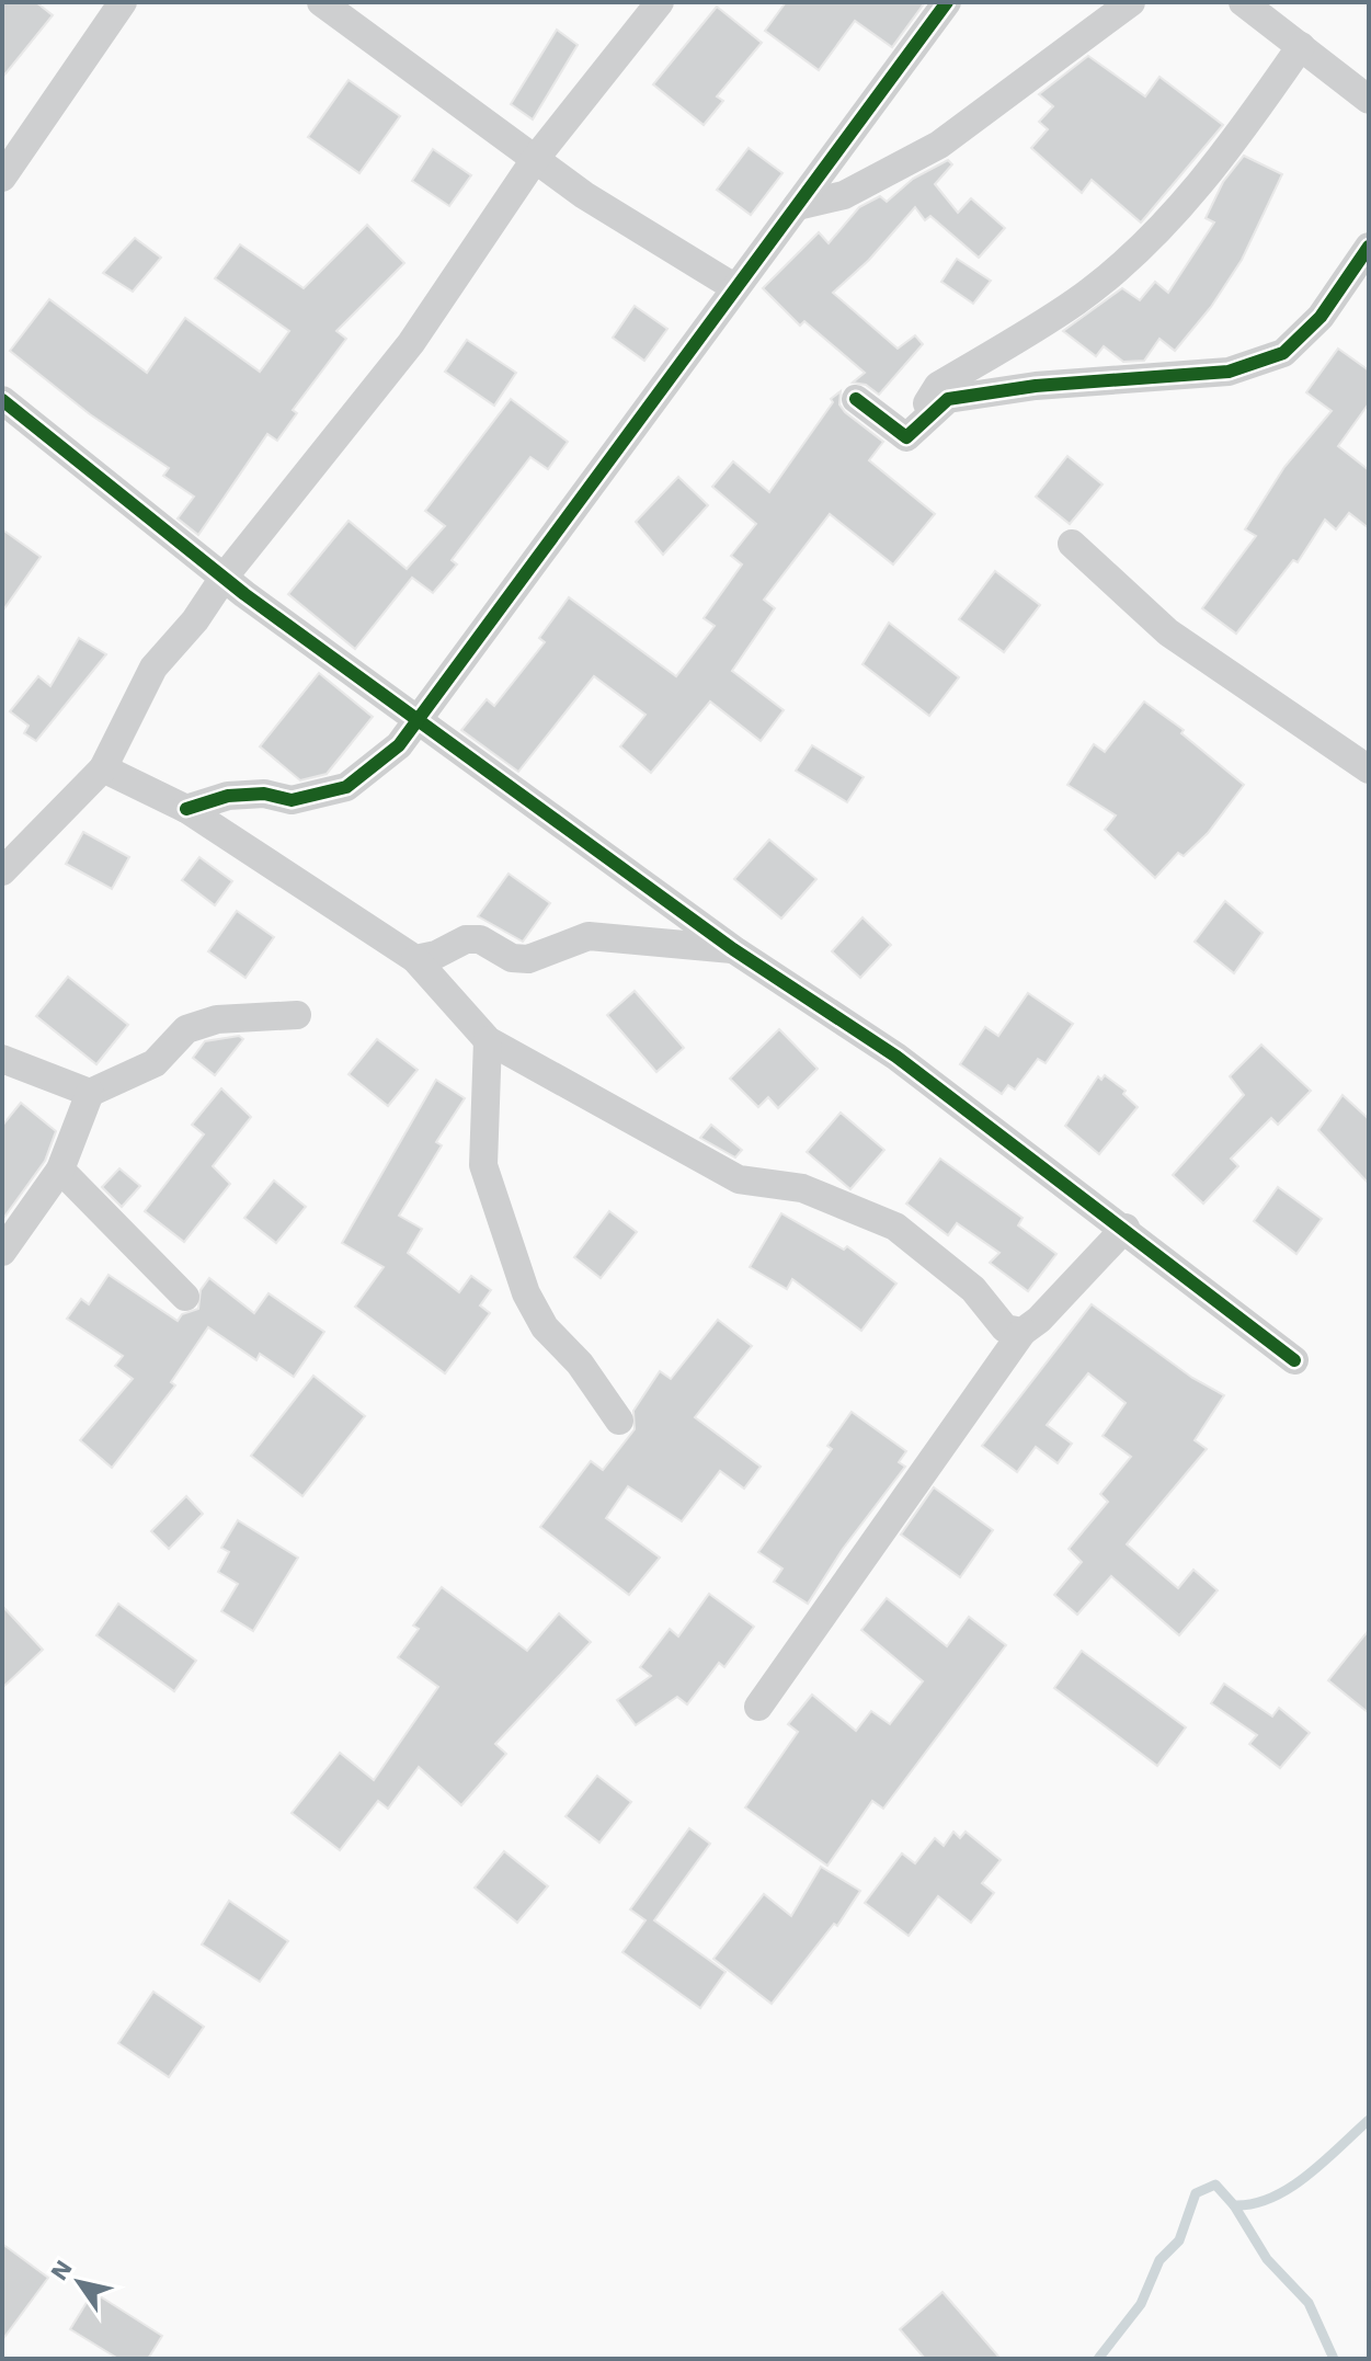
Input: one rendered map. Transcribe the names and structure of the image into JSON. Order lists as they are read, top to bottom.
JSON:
{
  "north": "top left"
}
